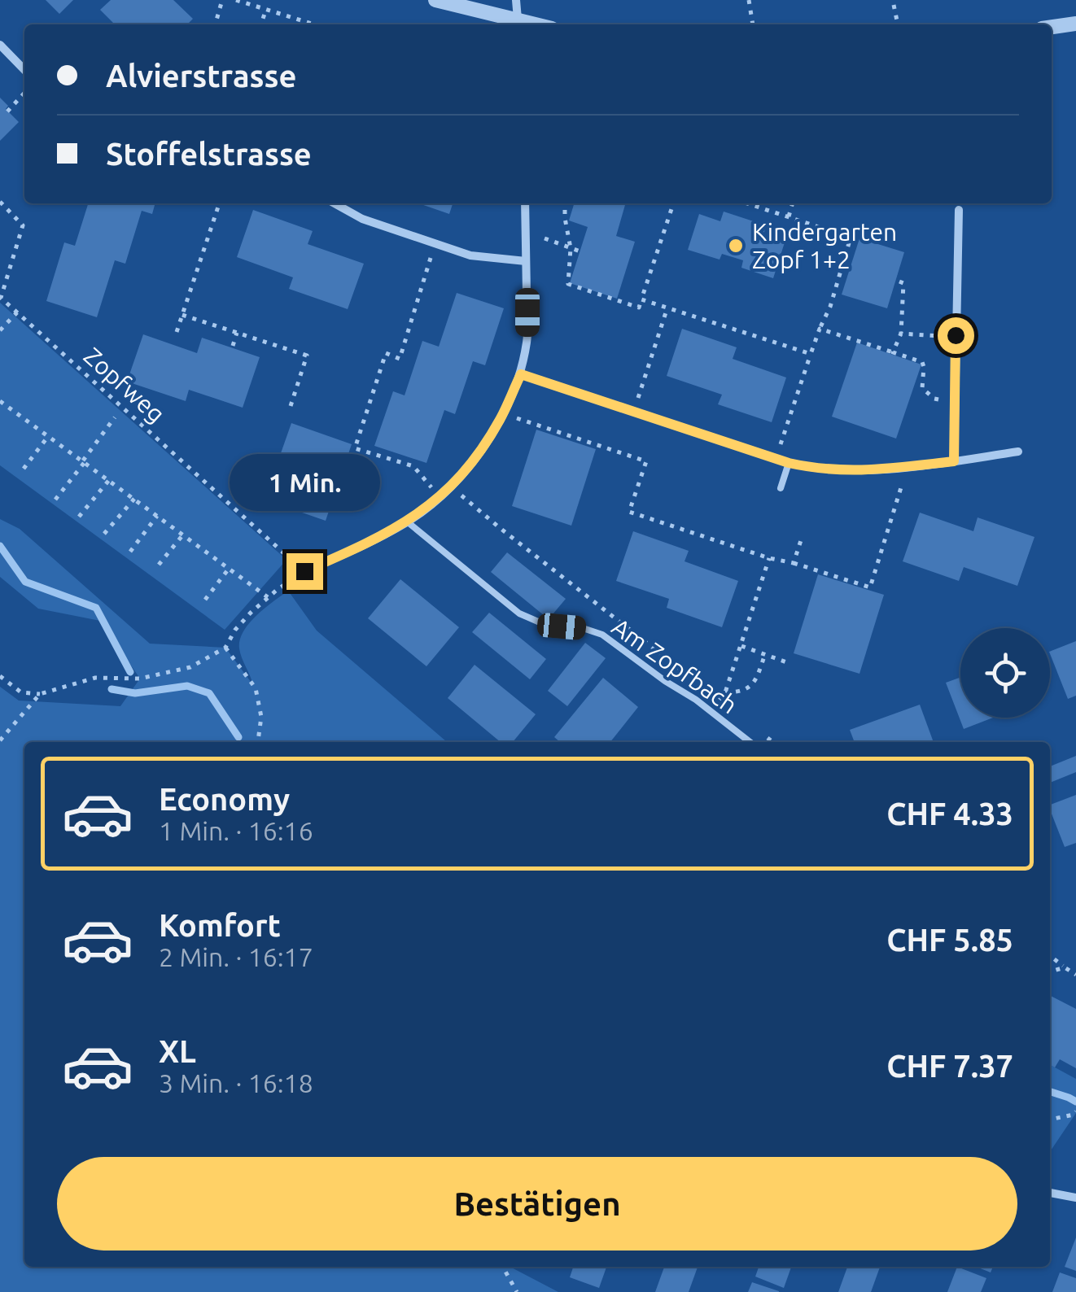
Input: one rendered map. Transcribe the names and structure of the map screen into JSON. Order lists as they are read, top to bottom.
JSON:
{
  "streets": {
    "lane": ["Am Zopfbach"],
    "path": ["Zopfweg"]
  },
  "places": ["Kindergarten Zopf 1+2"],
  "page": {
    "banner": ["Alvierstrasse", "Stoffelstrasse"],
    "bubble": "1 Min.",
    "list": [
      {
        "name": "Economy",
        "note": "1 Min. · 16:16",
        "value": "CHF 4.33"
      },
      {
        "name": "Komfort",
        "note": "2 Min. · 16:17",
        "value": "CHF 5.85"
      },
      {
        "name": "XL",
        "note": "3 Min. · 16:18",
        "value": "CHF 7.37"
      }
    ],
    "buttons": "Bestätigen"
  }
}
